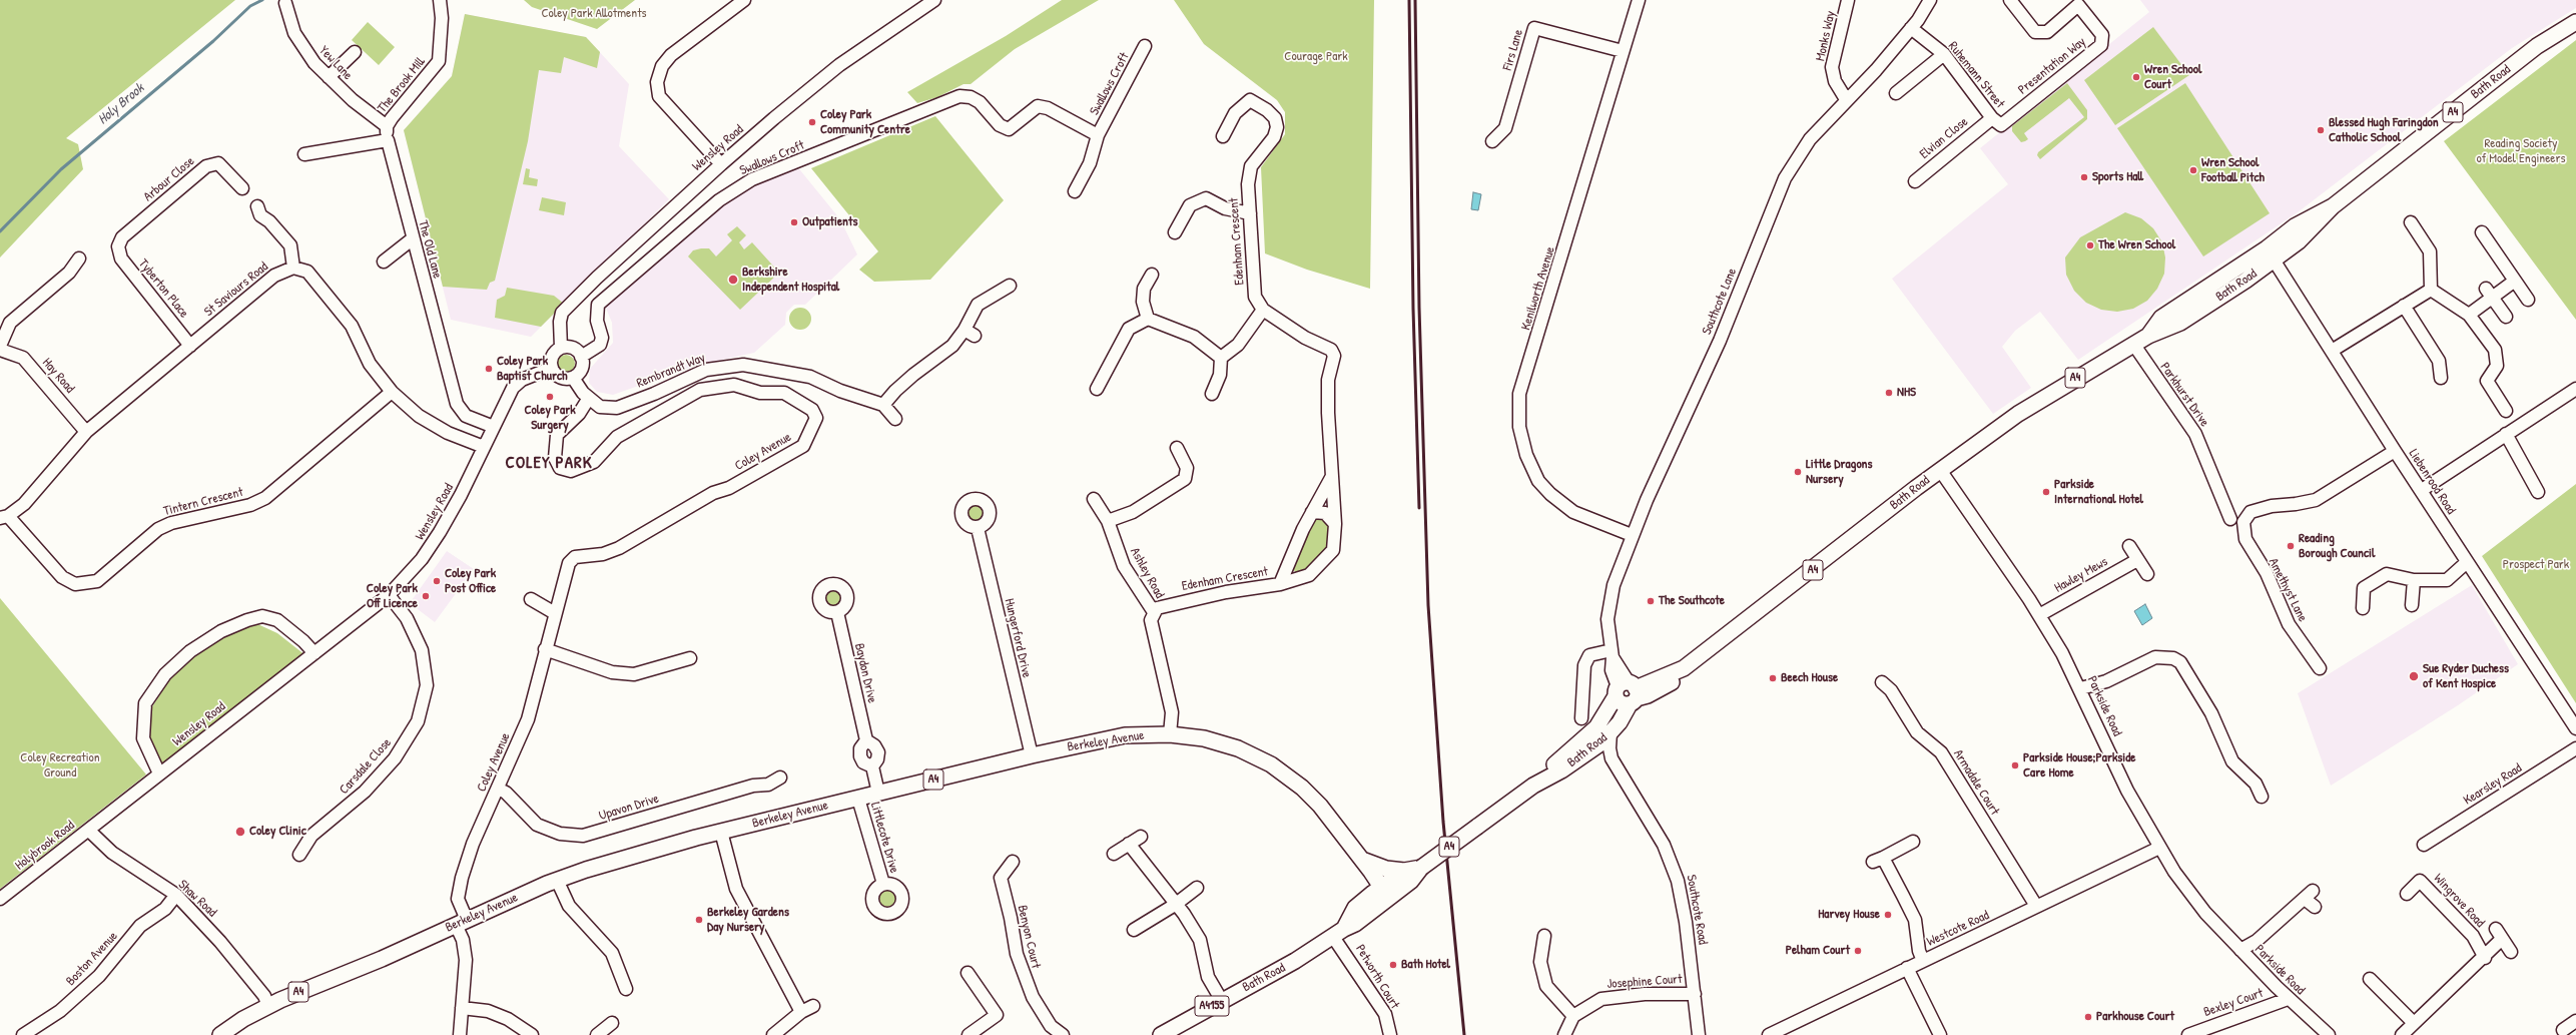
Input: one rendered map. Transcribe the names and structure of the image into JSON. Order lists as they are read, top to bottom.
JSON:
{
  "streets": {
    "main road": [
      "Bath Road",
      "A4",
      "Berkeley Avenue",
      "A4155"
    ],
    "street": [
      "Monks Way",
      "Firs Lane",
      "Yew Lane",
      "Presentation Way",
      "Ruhemann Street",
      "Swallows Croft",
      "The Brook Mill",
      "Elvian Close",
      "Wensley Road",
      "Arbour Close",
      "Edenham Crescent",
      "The Old Lane",
      "Tyberton Place",
      "Kenilworth Avenue",
      "St Saviours Road",
      "Southcote Lane",
      "Rembrandt Way",
      "Hay Road",
      "Parkhurst Drive",
      "Coley Avenue",
      "Liebenrood Road",
      "Tintern Crescent",
      "Ashley Road",
      "Hawley Mews",
      "Amethyst Lane",
      "Hungerford Drive",
      "Baydon Drive",
      "Parkside Road",
      "Carsdale Close",
      "Armadale Court",
      "Kearsley Road",
      "Upavon Drive",
      "Littlecote Drive",
      "Holybrook Road",
      "Shaw Road",
      "Wingrove Road",
      "Southcote Road",
      "Westcote Road",
      "Benyon Court",
      "Boston Avenue",
      "Petworth Court",
      "Josephine Court",
      "Bexley Court"
    ]
  },
  "crossings": [
    ["Monks Way", "Southcote Lane"],
    ["Firs Lane", "Kenilworth Avenue"],
    ["Yew Lane", "The Brook Mill"],
    ["Presentation Way", "Ruhemann Street"],
    ["Presentation Way", "Elvian Close"],
    ["Ruhemann Street", "Elvian Close"],
    ["Ruhemann Street", "Southcote Lane"],
    ["Bath Road", "A4"],
    ["Bath Road", "Southcote Lane"],
    ["Bath Road", "Parkhurst Drive"],
    ["Bath Road", "Liebenrood Road"],
    ["Bath Road", "Parkside Road"],
    ["Bath Road", "Berkeley Avenue"],
    ["Bath Road", "Southcote Road"],
    ["Bath Road", "Petworth Court"],
    ["Swallows Croft", "Wensley Road"],
    ["Swallows Croft", "Rembrandt Way"],
    ["The Brook Mill", "The Old Lane"],
    ["A4", "Berkeley Avenue"],
    ["Wensley Road", "The Old Lane"],
    ["Wensley Road", "Rembrandt Way"],
    ["Wensley Road", "Carsdale Close"],
    ["Wensley Road", "Holybrook Road"],
    ["Wensley Road", "Shaw Road"],
    ["Arbour Close", "Tyberton Place"],
    ["Edenham Crescent", "Ashley Road"],
    ["Tyberton Place", "St Saviours Road"],
    ["Kenilworth Avenue", "Southcote Lane"],
    ["St Saviours Road", "Hay Road"],
    ["St Saviours Road", "Tintern Crescent"],
    ["Rembrandt Way", "Coley Avenue"],
    ["Coley Avenue", "Berkeley Avenue"],
    ["Coley Avenue", "Upavon Drive"],
    ["Liebenrood Road", "Amethyst Lane"],
    ["Ashley Road", "Berkeley Avenue"],
    ["Hawley Mews", "Parkside Road"],
    ["Hungerford Drive", "Berkeley Avenue"],
    ["Baydon Drive", "Berkeley Avenue"],
    ["Parkside Road", "Westcote Road"],
    ["Parkside Road", "Bexley Court"],
    ["Berkeley Avenue", "Littlecote Drive"],
    ["Berkeley Avenue", "Shaw Road"],
    ["Armadale Court", "Westcote Road"],
    ["Holybrook Road", "Shaw Road"],
    ["Shaw Road", "Boston Avenue"],
    ["Southcote Road", "Josephine Court"]
  ],
  "districts": ["COLEY PARK"],
  "water": ["Holy Brook"],
  "parks": [
    "Coley Park Allotments",
    "Courage Park",
    "Reading Society of Model Engineers",
    "Prospect Park",
    "Coley Recreation Ground"
  ],
  "places": [
    "Wren School Court",
    "Coley Park Community Centre",
    "Blessed Hugh Faringdon Catholic School",
    "Wren School Football Pitch",
    "Sports Hall",
    "Outpatients",
    "The Wren School",
    "Berkshire Independent Hospital",
    "Coley Park Baptist Church",
    "NHS",
    "Coley Park Surgery",
    "Little Dragons Nursery",
    "Parkside International Hotel",
    "Reading Borough Council",
    "Coley Park Post Office",
    "Coley Park Off Licence",
    "The Southcote",
    "Sue Ryder Duchess of Kent Hospice",
    "Beech House",
    "Parkside House;Parkside Care Home",
    "Coley Clinic",
    "Harvey House",
    "Berkeley Gardens Day Nursery",
    "Pelham Court",
    "Bath Hotel",
    "Parkhouse Court"
  ]
}
